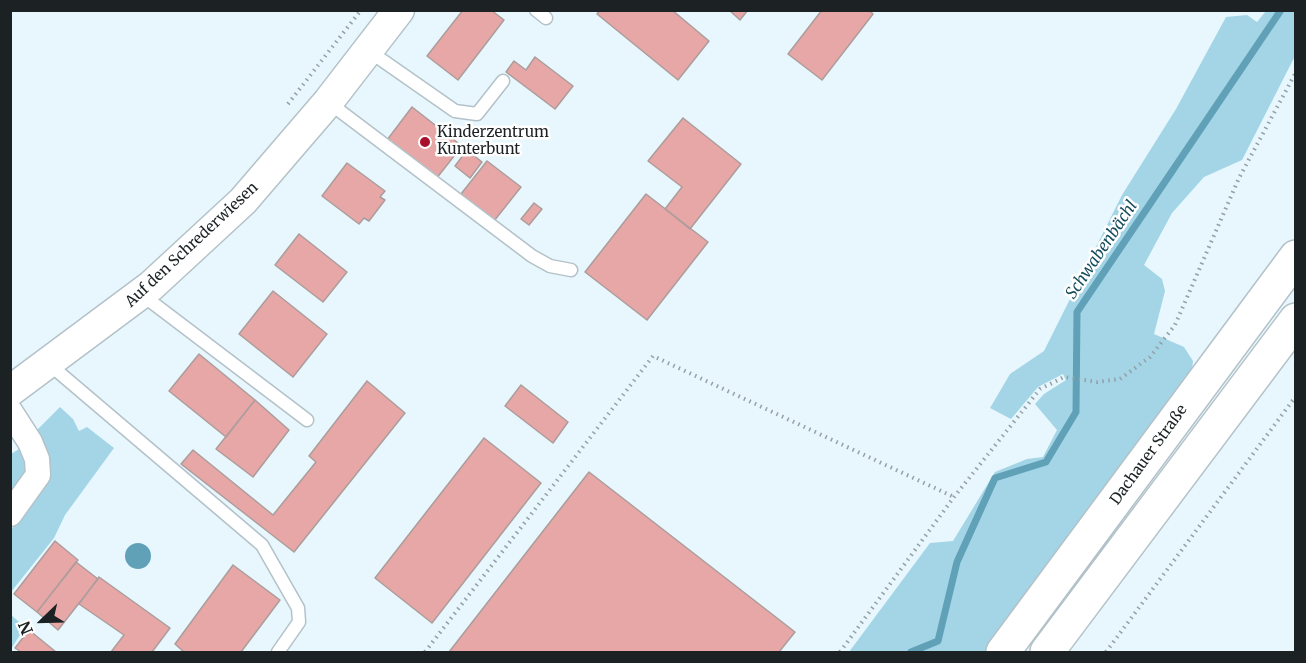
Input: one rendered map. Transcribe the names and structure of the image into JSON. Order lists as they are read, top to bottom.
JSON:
{
  "streets": {
    "main road": ["Dachauer Straße"],
    "street": ["Auf den Schrederwiesen"]
  },
  "water": ["Schwabenbächl"],
  "places": ["Kinderzentrum Kunterbunt"],
  "north": "bottom left"
}
